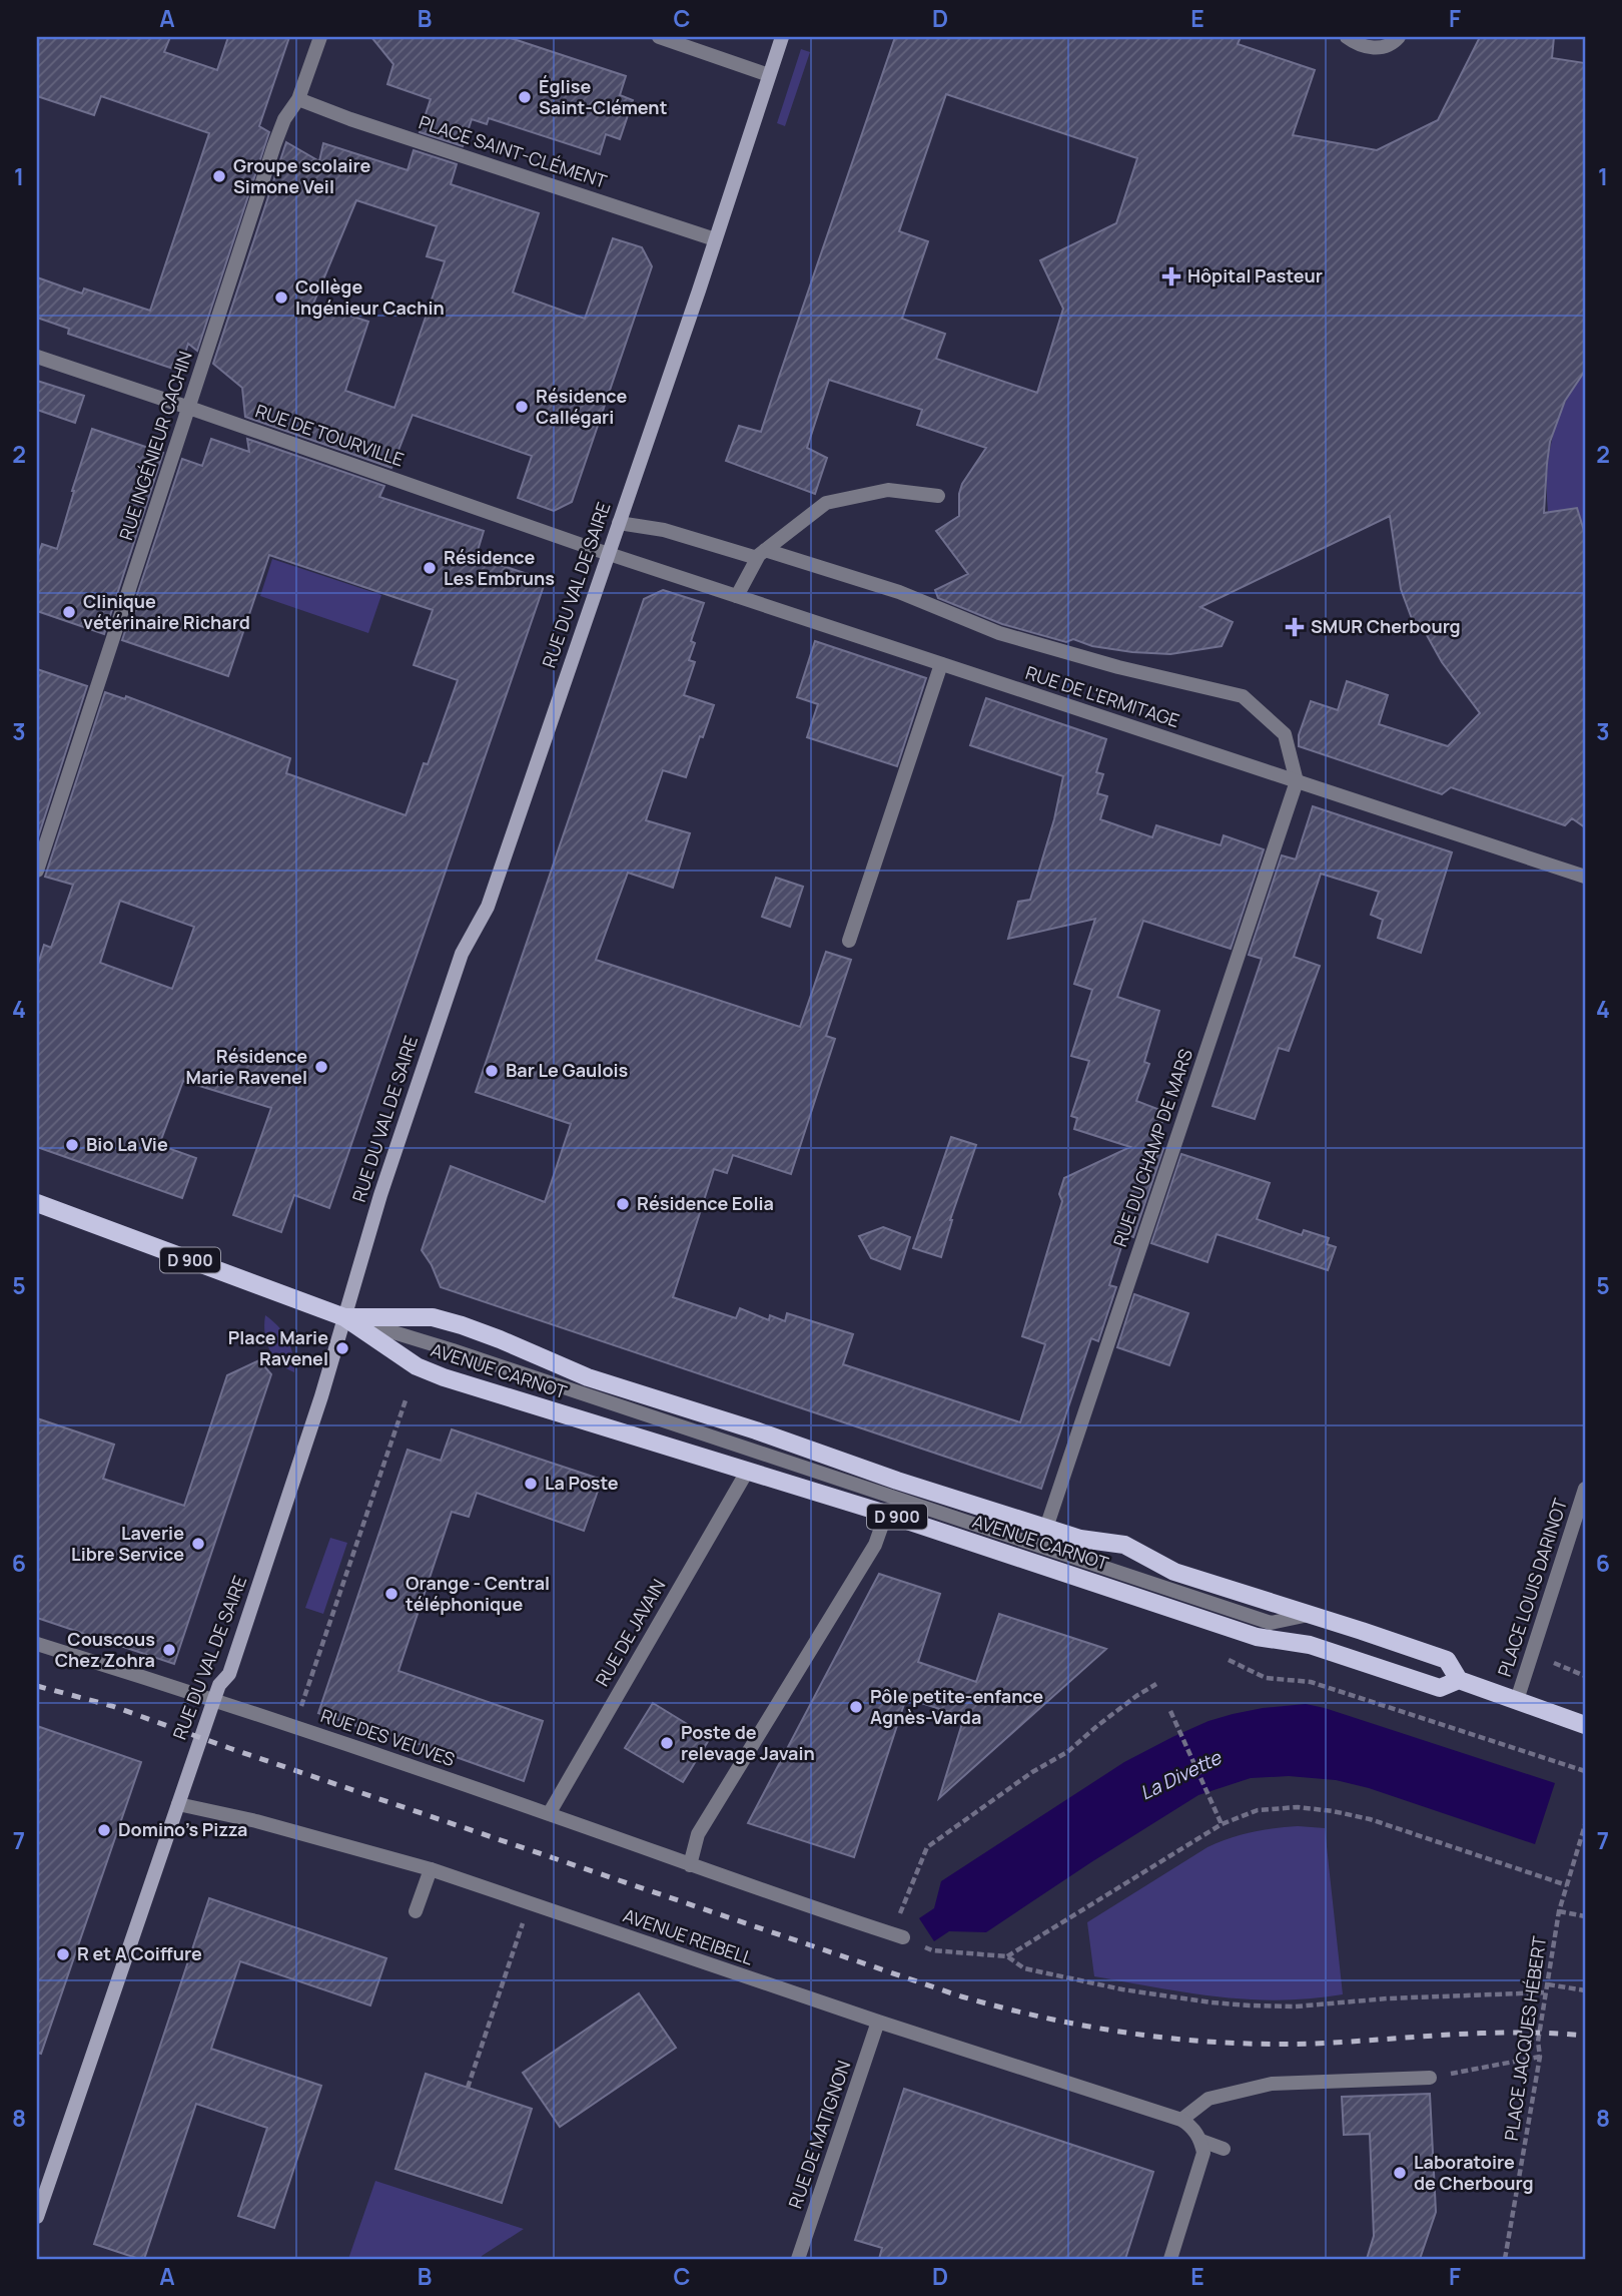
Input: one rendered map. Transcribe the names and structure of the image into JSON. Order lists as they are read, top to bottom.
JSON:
{
  "streets": {
    "main road": ["RUE DU VAL DE SAIRE", "D 900", "AVENUE CARNOT"],
    "street": [
      "PLACE SAINT-CLÉMENT",
      "RUE DE TOURVILLE",
      "RUE INGÉNIEUR CACHIN",
      "RUE DE L'ERMITAGE",
      "RUE DU CHAMP DE MARS",
      "PLACE LOUIS DARINOT",
      "RUE DE JAVAIN",
      "RUE DES VEUVES",
      "AVENUE REIBELL",
      "RUE DE MATIGNON"
    ],
    "path": ["PLACE JACQUES HÉBERT"]
  },
  "crossings": [
    ["PLACE SAINT-CLÉMENT", "RUE INGÉNIEUR CACHIN"],
    ["PLACE SAINT-CLÉMENT", "RUE DU VAL DE SAIRE"],
    ["RUE DE TOURVILLE", "RUE INGÉNIEUR CACHIN"],
    ["RUE DE TOURVILLE", "RUE DU VAL DE SAIRE"],
    ["RUE DE TOURVILLE", "RUE DE L'ERMITAGE"],
    ["RUE DU VAL DE SAIRE", "RUE DE L'ERMITAGE"],
    ["RUE DU VAL DE SAIRE", "D 900"],
    ["RUE DU VAL DE SAIRE", "AVENUE CARNOT"],
    ["RUE DU VAL DE SAIRE", "RUE DES VEUVES"],
    ["RUE DU VAL DE SAIRE", "AVENUE REIBELL"],
    ["RUE DE L'ERMITAGE", "RUE DU CHAMP DE MARS"],
    ["RUE DU CHAMP DE MARS", "AVENUE CARNOT"],
    ["D 900", "AVENUE CARNOT"],
    ["AVENUE CARNOT", "PLACE LOUIS DARINOT"],
    ["AVENUE CARNOT", "RUE DE JAVAIN"],
    ["RUE DE JAVAIN", "RUE DES VEUVES"],
    ["AVENUE REIBELL", "RUE DE MATIGNON"]
  ],
  "water": ["La Divette"],
  "places": {
    "other": [
      "Église Saint-Clément",
      "Groupe scolaire Simone Veil",
      "Collège Ingénieur Cachin",
      "Résidence Callégari",
      "Résidence Les Embruns",
      "Clinique vétérinaire Richard",
      "Résidence Marie Ravenel",
      "Bar Le Gaulois",
      "Bio La Vie",
      "Résidence Eolia",
      "Place Marie Ravenel",
      "La Poste",
      "Laverie Libre Service",
      "Orange - Central téléphonique",
      "Couscous Chez Zohra",
      "Pôle petite-enfance Agnès-Varda",
      "Poste de relevage Javain",
      "Domino’s Pizza",
      "R et A Coiffure",
      "Laboratoire de Cherbourg"
    ],
    "health": ["Hôpital Pasteur", "SMUR Cherbourg"]
  },
  "grid": {
    "columns": [
      "A",
      "B",
      "C",
      "D",
      "E",
      "F"
    ],
    "rows": [
      "1",
      "2",
      "3",
      "4",
      "5",
      "6",
      "7",
      "8"
    ]
  }
}
